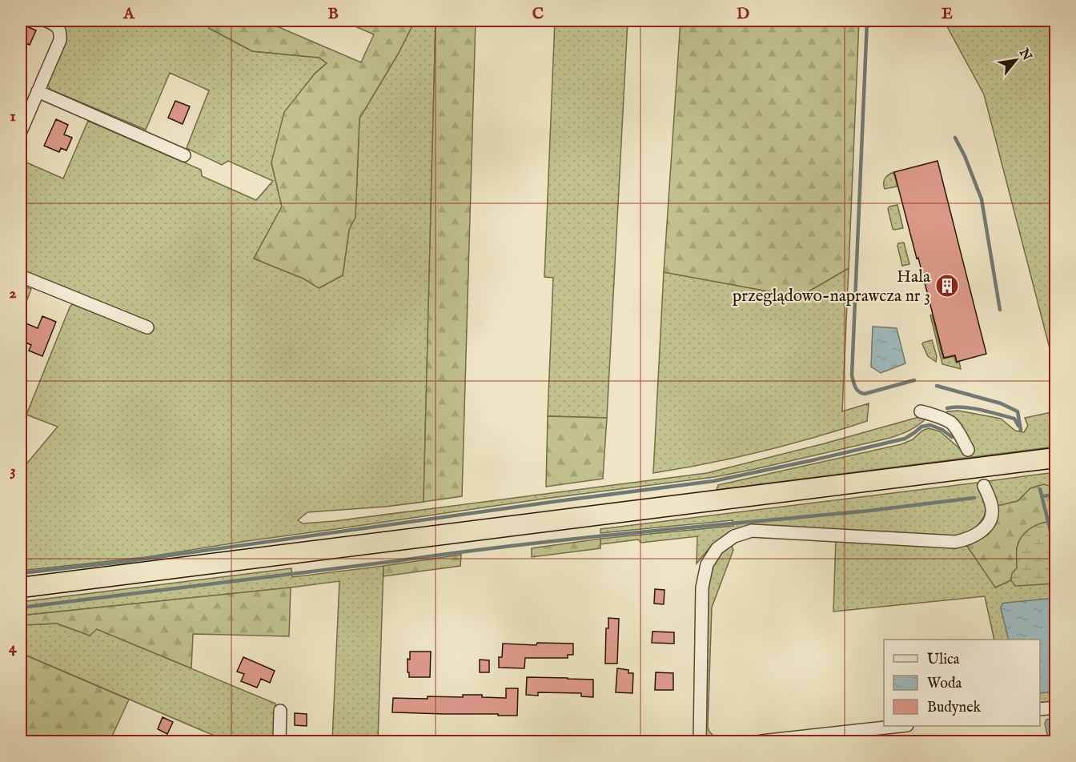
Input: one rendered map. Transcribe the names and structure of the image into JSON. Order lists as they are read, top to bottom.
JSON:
{
  "places": {
    "building": ["Hala przeglądowo-naprawcza nr 3"]
  },
  "legend": ["Ulica", "Woda", "Budynek"],
  "north": "top right",
  "grid": {
    "columns": [
      "A",
      "B",
      "C",
      "D",
      "E"
    ],
    "rows": [
      "1",
      "2",
      "3",
      "4"
    ]
  }
}
